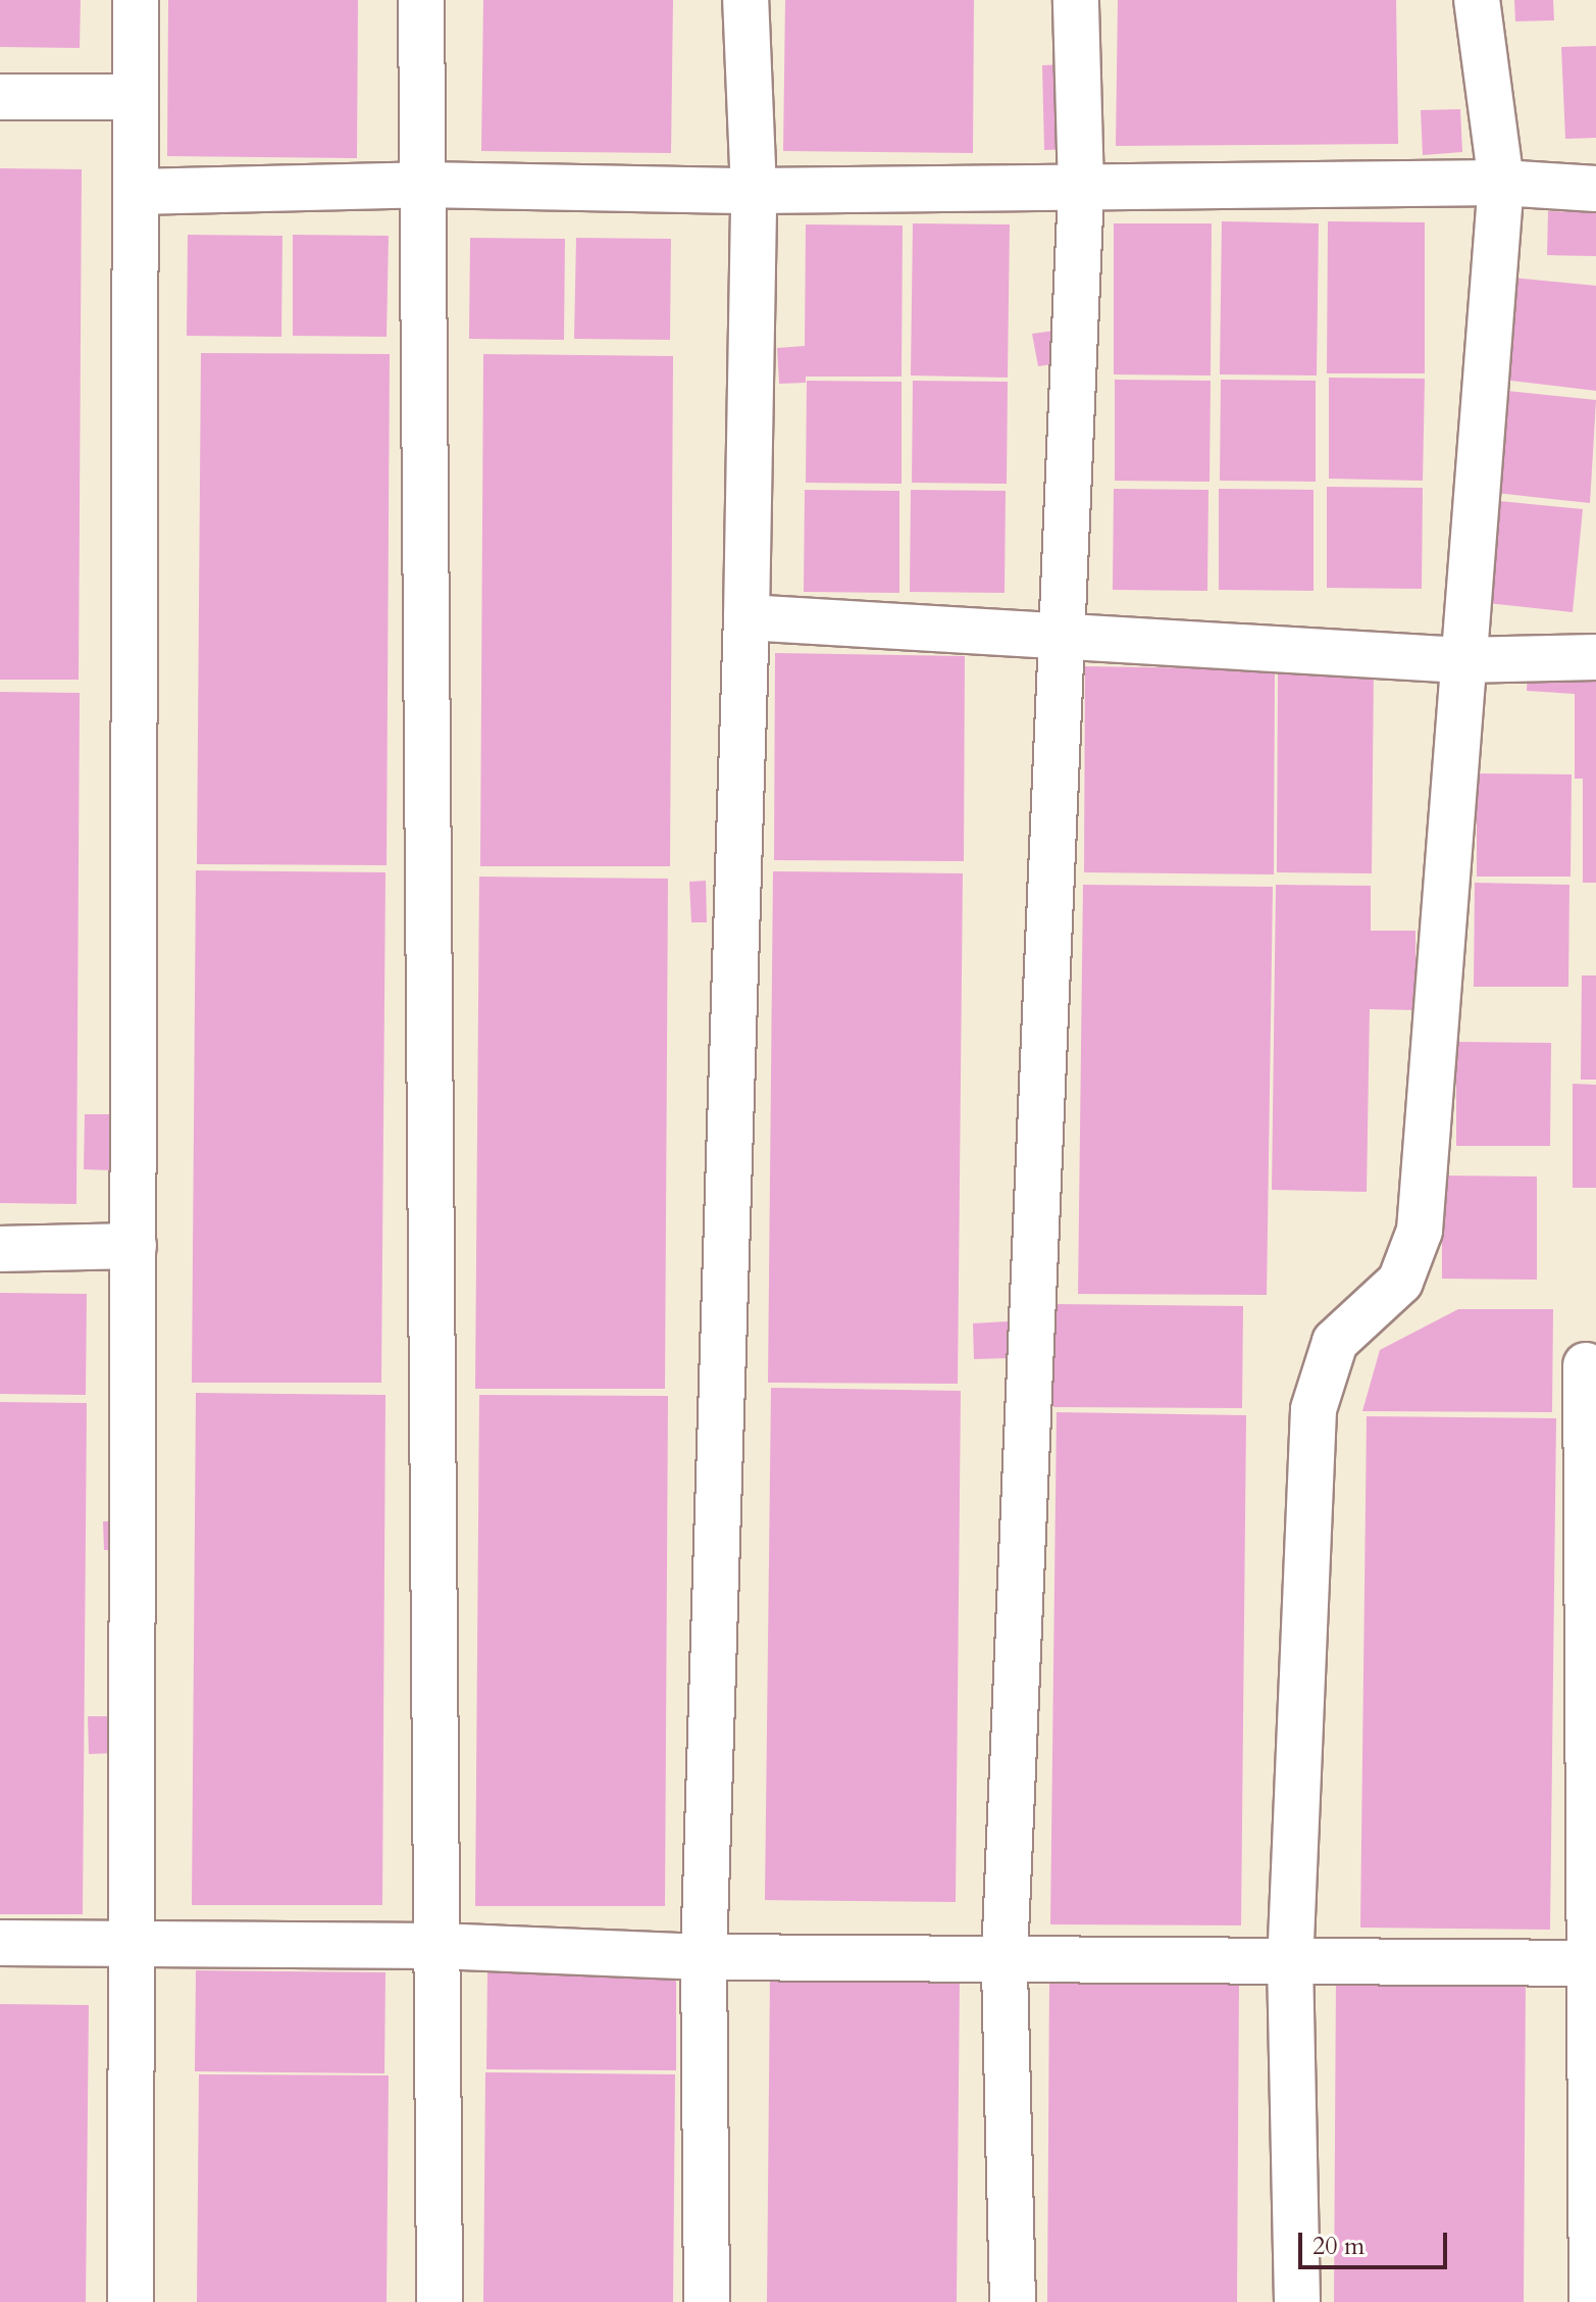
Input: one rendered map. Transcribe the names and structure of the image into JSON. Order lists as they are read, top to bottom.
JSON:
{
  "scale_bar": "20 m"
}
